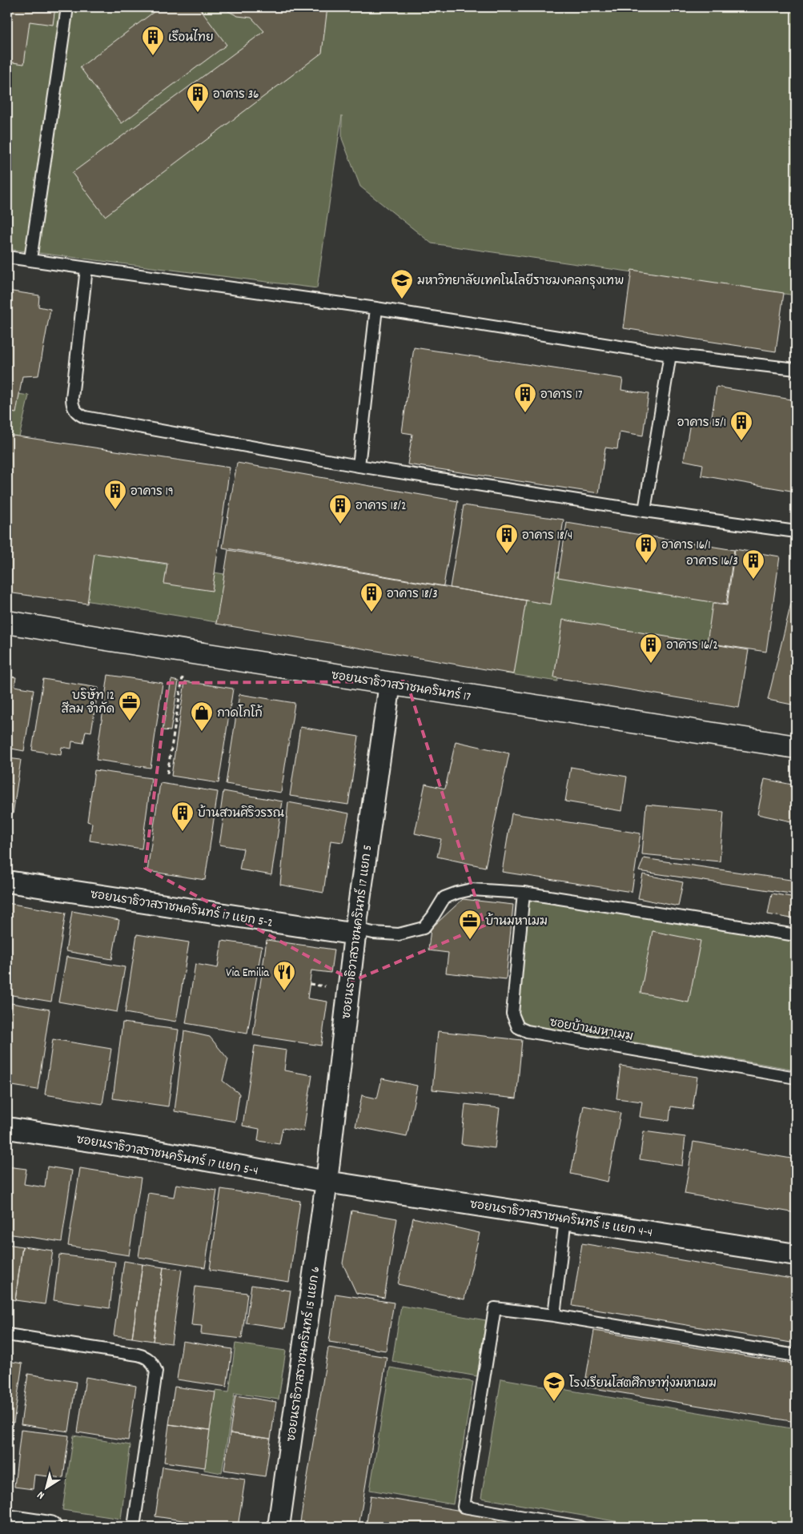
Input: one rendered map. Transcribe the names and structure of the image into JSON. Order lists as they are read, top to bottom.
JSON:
{
  "streets": {
    "street": [
      "ซอยนราธิวาสราชนครินทร์ 17",
      "ซอยนราธิวาสราชนครินทร์ 17 แยก 5-2",
      "ซอยนราธิวาสราชนครินทร์ 17 แยก 5",
      "ซอยนราธิวาสราชนครินทร์ 17 แยก 5-4",
      "ซอยนราธิวาสราชนครินทร์ 15 แยก 4-4",
      "ซอยนราธิวาสราชนครินทร์ 15 แยก 6"
    ],
    "lane": ["ซอยบ้านมหาเมฆ"]
  },
  "crossings": [
    ["ซอยนราธิวาสราชนครินทร์ 17", "ซอยนราธิวาสราชนครินทร์ 17 แยก 5"],
    ["ซอยนราธิวาสราชนครินทร์ 17 แยก 5-2", "ซอยนราธิวาสราชนครินทร์ 17 แยก 5"],
    ["ซอยนราธิวาสราชนครินทร์ 17 แยก 5", "ซอยนราธิวาสราชนครินทร์ 17 แยก 5-4"],
    ["ซอยนราธิวาสราชนครินทร์ 17 แยก 5", "ซอยนราธิวาสราชนครินทร์ 15 แยก 4-4"],
    ["ซอยนราธิวาสราชนครินทร์ 17 แยก 5", "ซอยนราธิวาสราชนครินทร์ 15 แยก 6"],
    ["ซอยนราธิวาสราชนครินทร์ 17 แยก 5-4", "ซอยนราธิวาสราชนครินทร์ 15 แยก 4-4"],
    ["ซอยนราธิวาสราชนครินทร์ 17 แยก 5-4", "ซอยนราธิวาสราชนครินทร์ 15 แยก 6"],
    ["ซอยนราธิวาสราชนครินทร์ 15 แยก 4-4", "ซอยนราธิวาสราชนครินทร์ 15 แยก 6"]
  ],
  "places": {
    "building": [
      "เรือนไทย",
      "อาคาร 36",
      "อาคาร 17",
      "อาคาร 15/1",
      "อาคาร 19",
      "อาคาร 18/2",
      "อาคาร 18/4",
      "อาคาร 16/1",
      "อาคาร 16/3",
      "อาคาร 18/3",
      "อาคาร 16/2",
      "บ้านสวนศิริวรรณ"
    ],
    "school or university": ["มหาวิทยาลัยเทคโนโลยีราชมงคลกรุงเทพ", "โรงเรียนโสตศึกษาทุ่งมหาเมฆ"],
    "office": ["บริษัท 12 สีลม จำกัด", "บ้านมหาเมฆ"],
    "shop": ["กาดโกโก้"],
    "restaurant": ["Via Emilia"]
  },
  "north": "bottom left"
}
